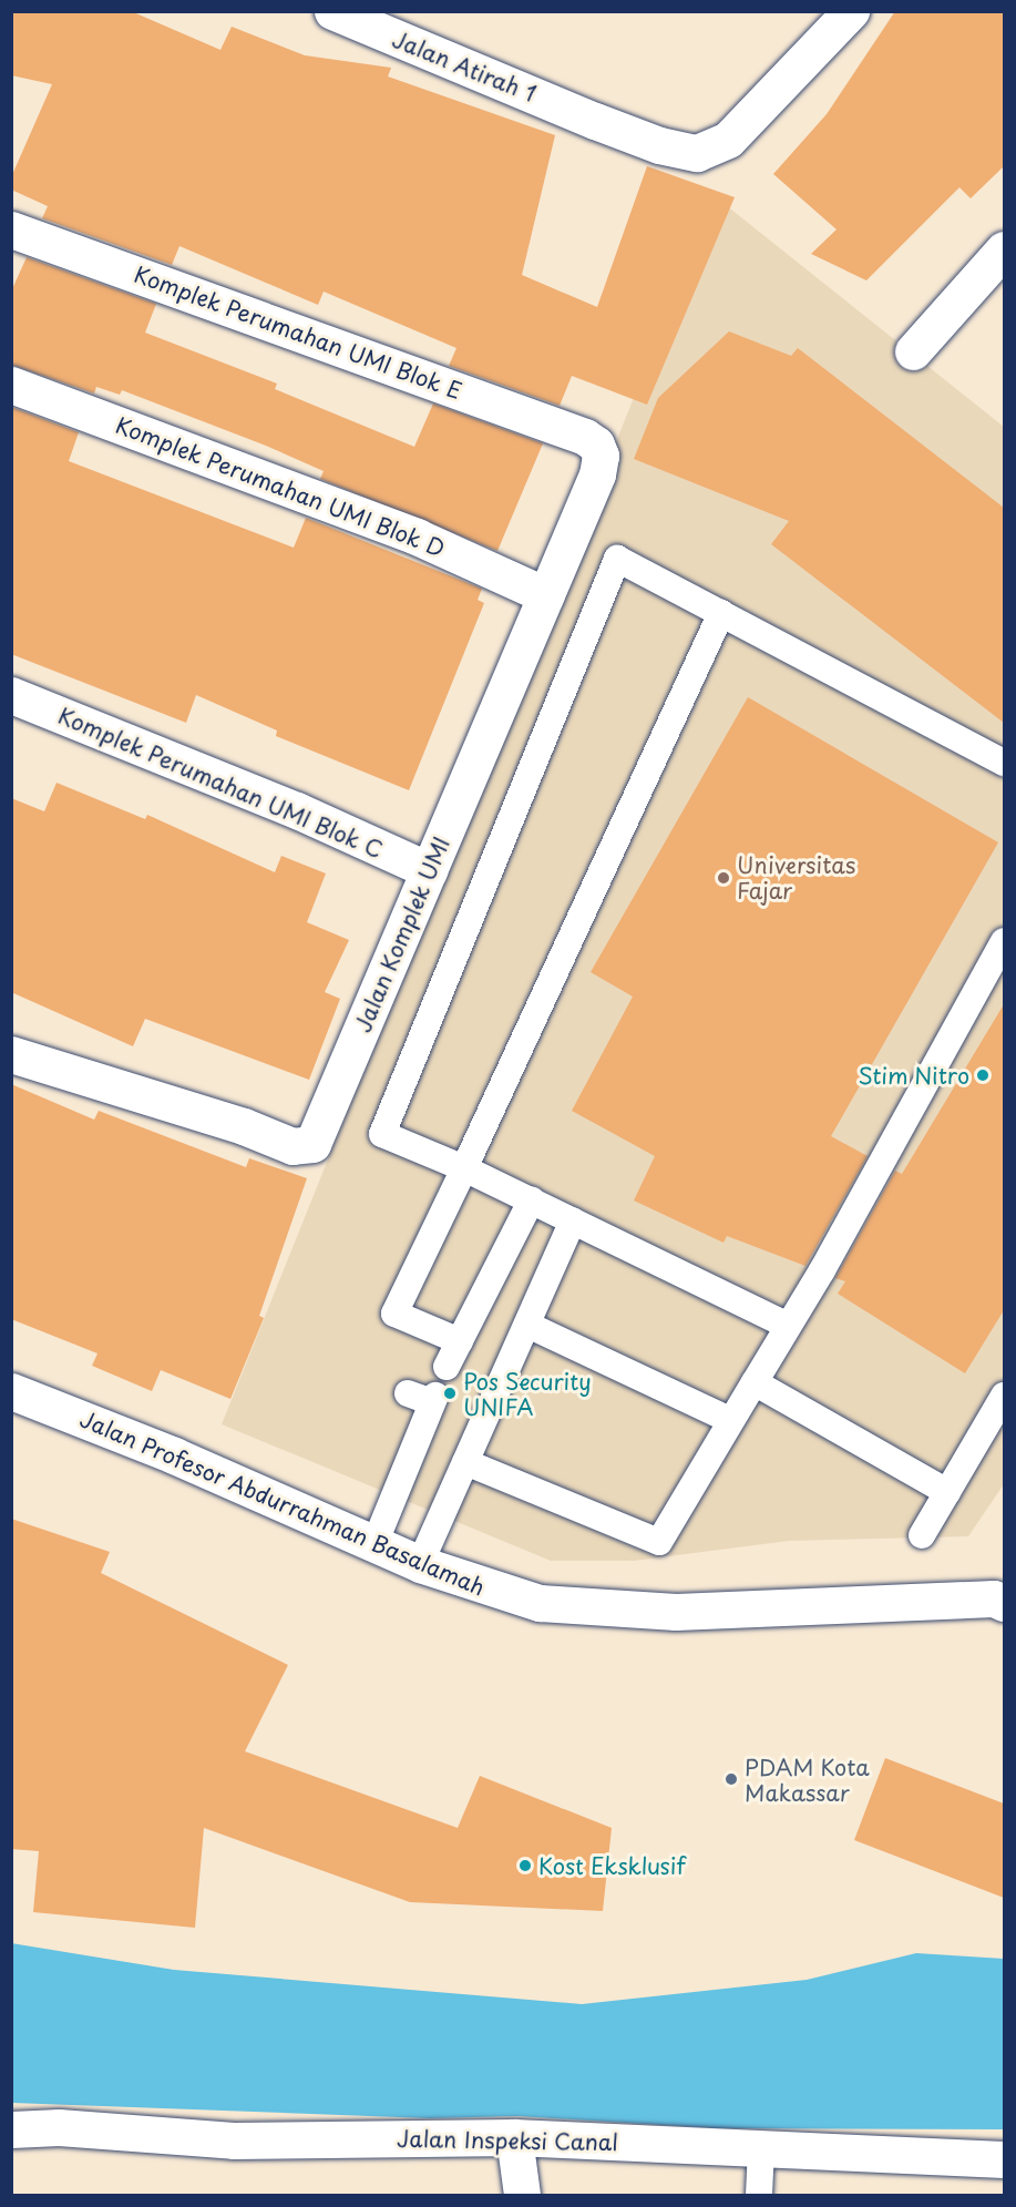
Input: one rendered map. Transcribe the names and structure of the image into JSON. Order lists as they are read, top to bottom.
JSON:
{
  "streets": {
    "street": [
      "Jalan Atirah 1",
      "Komplek Perumahan UMI Blok E",
      "Komplek Perumahan UMI Blok D",
      "Komplek Perumahan UMI Blok C",
      "Jalan Komplek UMI",
      "Jalan Profesor Abdurrahman Basalamah",
      "Jalan Inspeksi Canal"
    ]
  },
  "crossings": [
    ["Komplek Perumahan UMI Blok E", "Jalan Komplek UMI"],
    ["Komplek Perumahan UMI Blok D", "Jalan Komplek UMI"],
    ["Komplek Perumahan UMI Blok C", "Jalan Komplek UMI"]
  ],
  "places": [
    "Universitas Fajar",
    "Stim Nitro",
    "Pos Security UNIFA",
    "PDAM Kota Makassar",
    "Kost Eksklusif"
  ]
}
